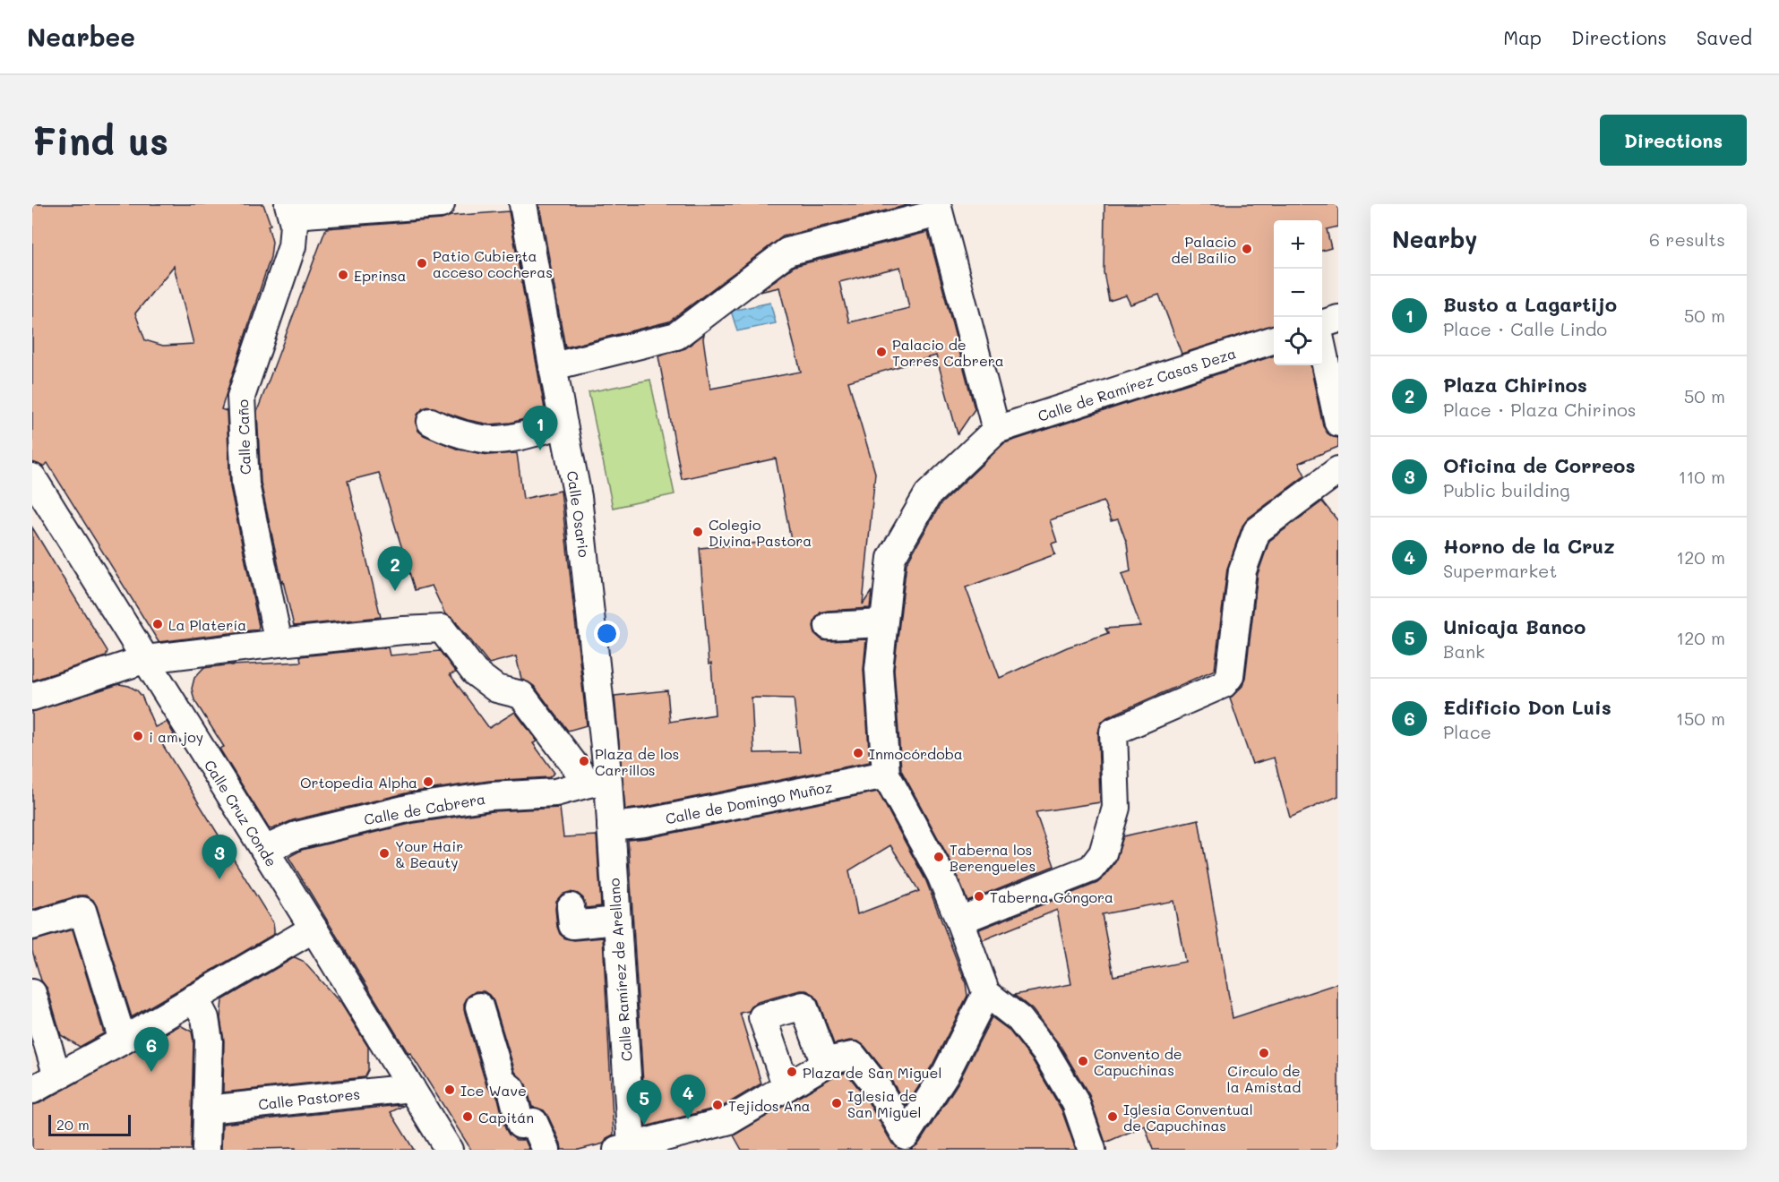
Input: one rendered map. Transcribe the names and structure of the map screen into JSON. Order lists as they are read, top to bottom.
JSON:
{
  "streets": {
    "street": [
      "Calle de Ramírez Casas Deza",
      "Calle Caño",
      "Calle Osario",
      "Calle de Domingo Muñoz",
      "Calle de Cabrera",
      "Calle Cruz Conde",
      "Calle Ramírez de Arellano",
      "Calle Pastores"
    ]
  },
  "crossings": [
    ["Calle Osario", "Calle de Domingo Muñoz"],
    ["Calle Osario", "Calle de Cabrera"],
    ["Calle Osario", "Calle Ramírez de Arellano"],
    ["Calle de Domingo Muñoz", "Calle Ramírez de Arellano"],
    ["Calle de Cabrera", "Calle Cruz Conde"],
    ["Calle Cruz Conde", "Calle Pastores"]
  ],
  "places": [
    "Palacio del Bailío",
    "Patio Cubierta acceso cocheras",
    "Eprinsa",
    "Palacio de Torres Cabrera",
    "Colegio Divina Pastora",
    "La Platería",
    "i am joy",
    "Inmocórdoba",
    "Plaza de los Carrillos",
    "Ortopedia Alpha",
    "Your Hair & Beauty",
    "Taberna los Berengueles",
    "Taberna Góngora",
    "Círculo de la Amistad",
    "Convento de Capuchinas",
    "Plaza de San Miguel",
    "Ice Wave",
    "Iglesia de San Miguel",
    "Tejidos Ana",
    "Capitán",
    "Iglesia Conventual de Capuchinas"
  ],
  "scale_bar": "20 m",
  "page": {
    "header": "Nearbee",
    "nav": ["Map", "Directions", "Saved"],
    "buttons": "Directions",
    "title": "Find us",
    "heading": ["Nearby", "6 results"],
    "map_buttons": ["+", "−"],
    "list": [
      {
        "mark": "1",
        "name": "Busto a Lagartijo",
        "note": "Place · Calle Lindo",
        "value": "50 m"
      },
      {
        "mark": "2",
        "name": "Plaza Chirinos",
        "note": "Place · Plaza Chirinos",
        "value": "50 m"
      },
      {
        "mark": "3",
        "name": "Oficina de Correos",
        "note": "Public building",
        "value": "110 m"
      },
      {
        "mark": "4",
        "name": "Horno de la Cruz",
        "note": "Supermarket",
        "value": "120 m"
      },
      {
        "mark": "5",
        "name": "Unicaja Banco",
        "note": "Bank",
        "value": "120 m"
      },
      {
        "mark": "6",
        "name": "Edificio Don Luis",
        "note": "Place",
        "value": "150 m"
      }
    ],
    "pins": [
      "1",
      "2",
      "3",
      "6",
      "4",
      "5"
    ],
    "scale": "20 m"
  }
}
